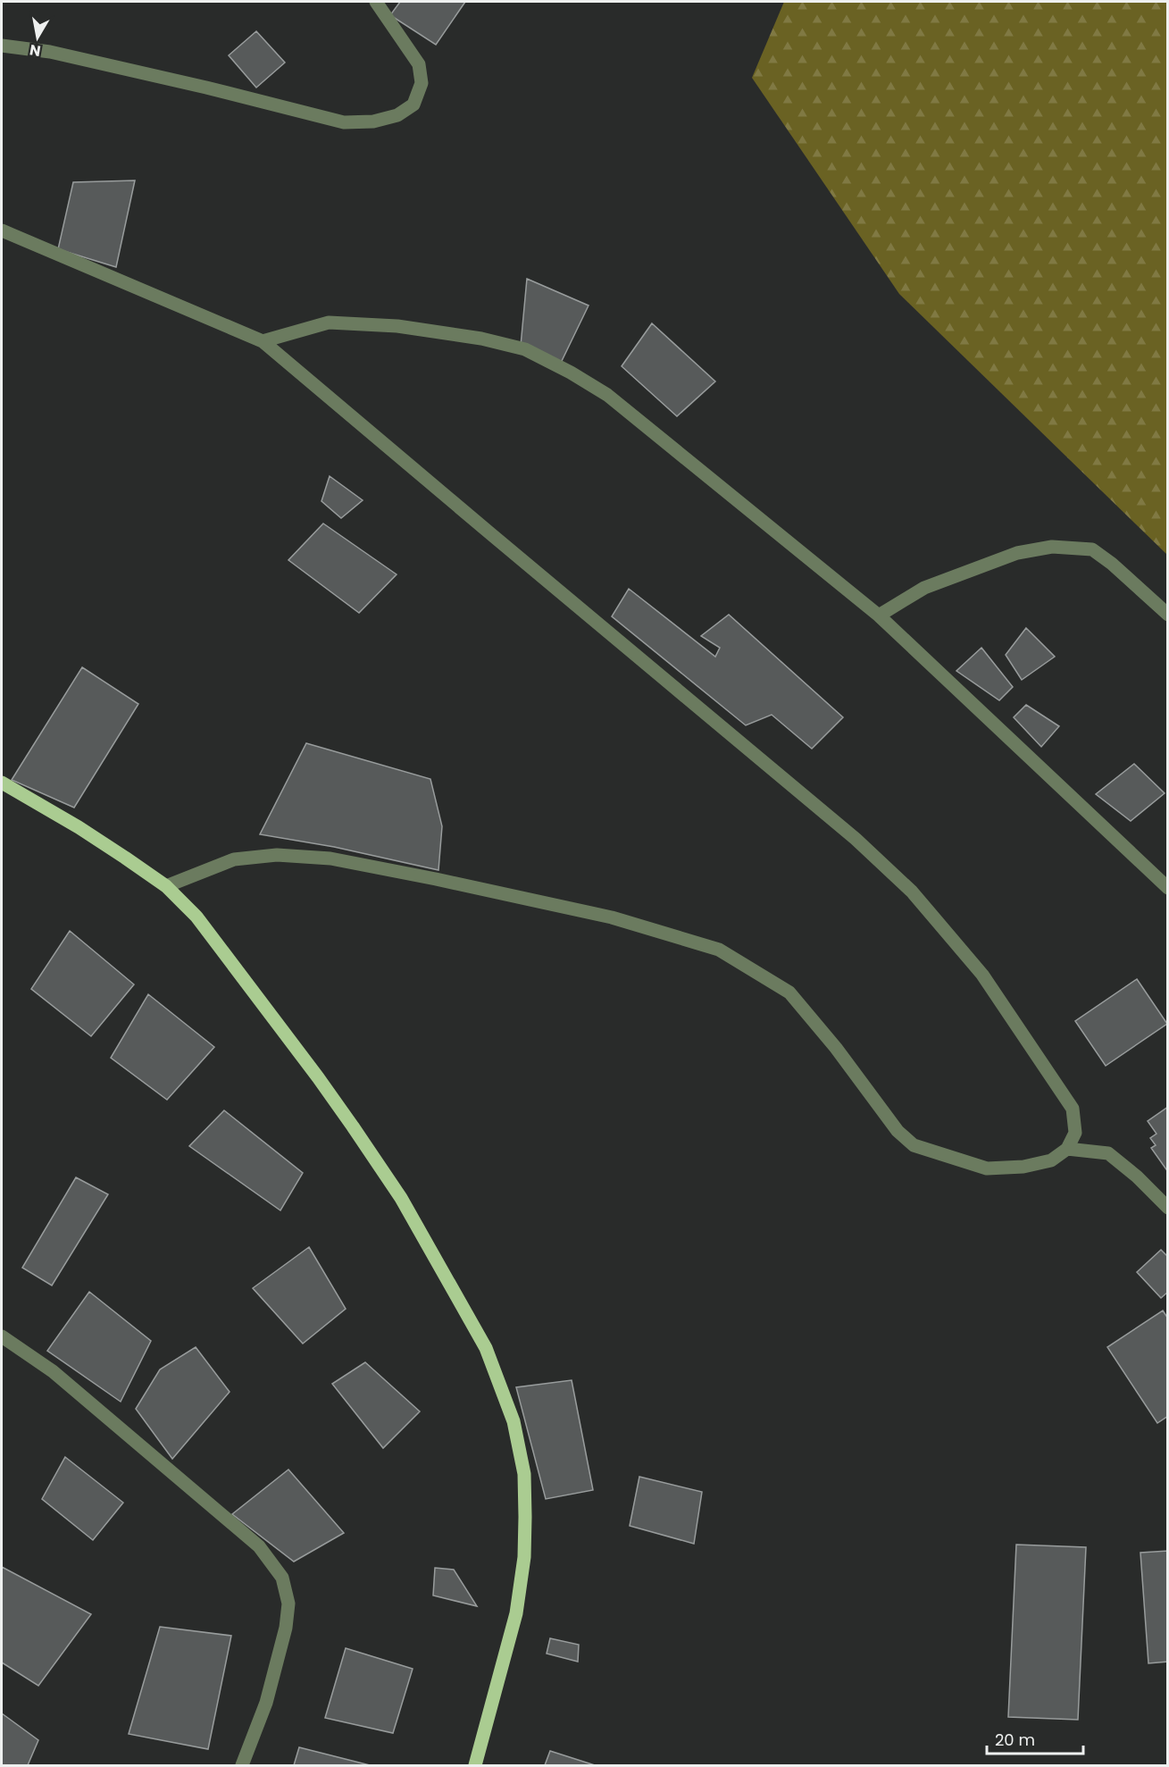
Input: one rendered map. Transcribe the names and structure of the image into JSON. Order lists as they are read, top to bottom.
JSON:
{
  "scale_bar": "20 m",
  "north": "bottom"
}
